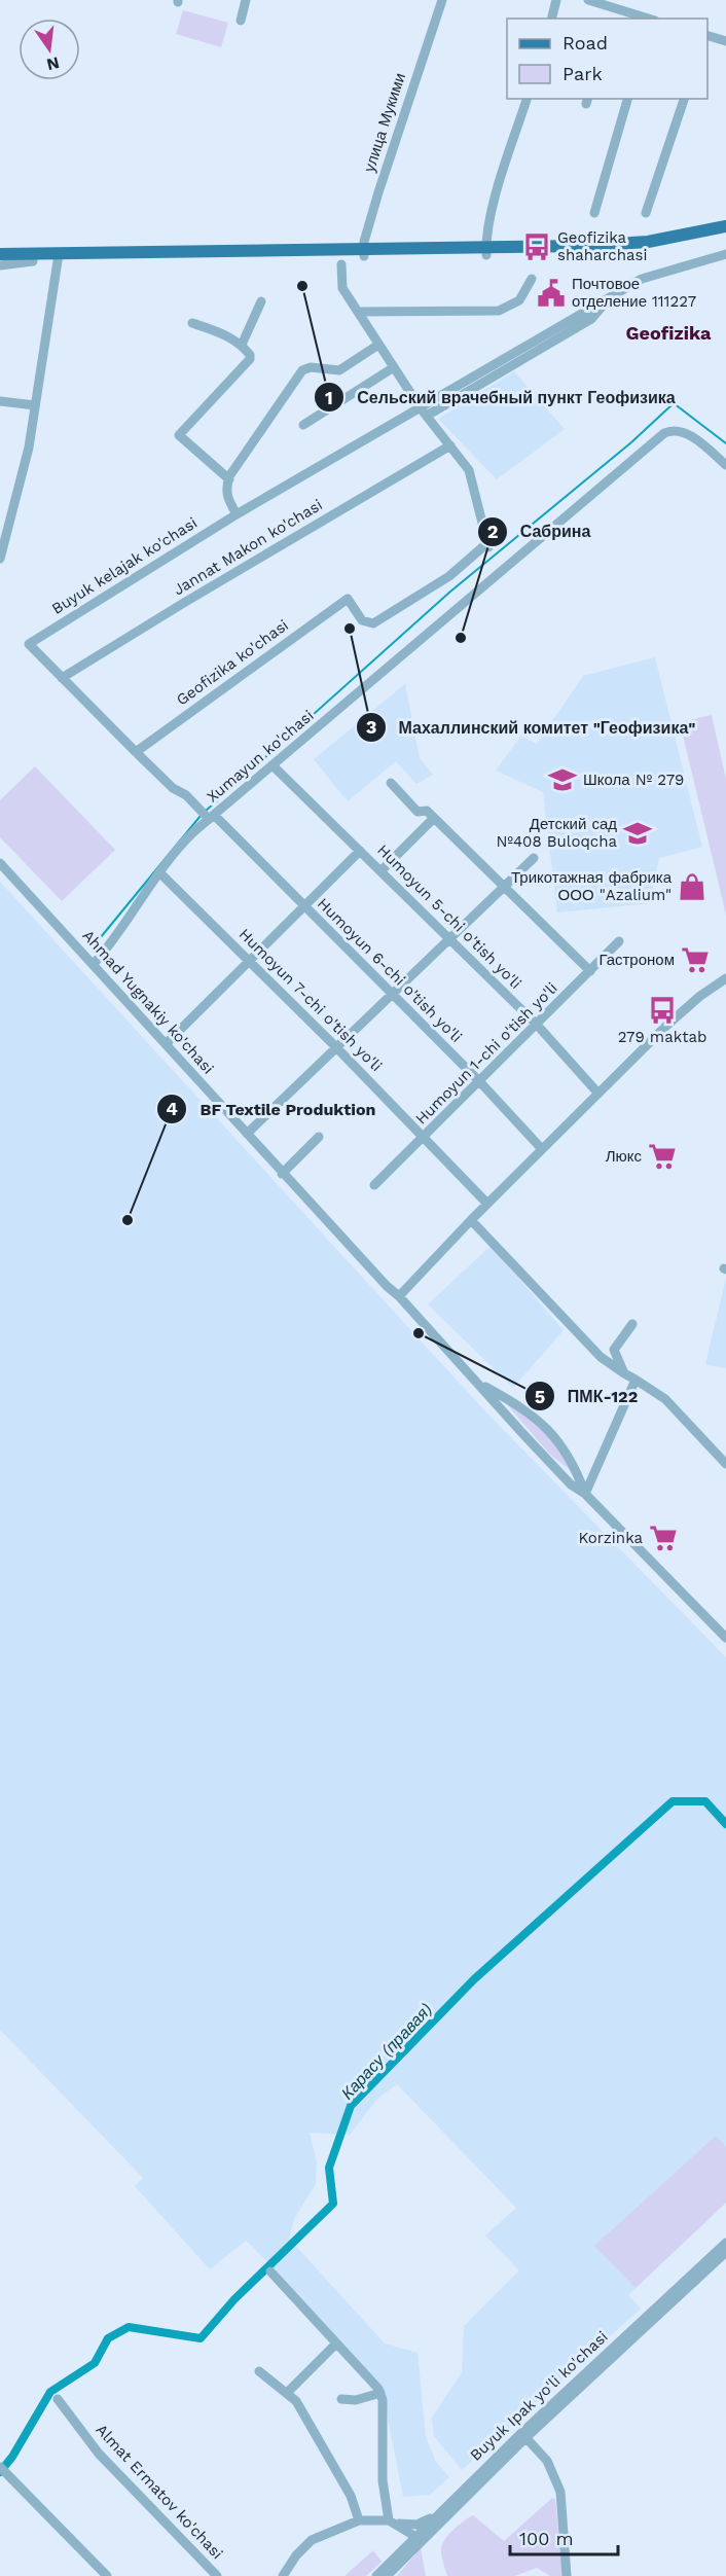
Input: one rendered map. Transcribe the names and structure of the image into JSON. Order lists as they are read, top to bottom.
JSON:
{
  "streets": {
    "street": [
      "улица Мукими",
      "Jannat Makon ko'chasi",
      "Buyuk kelajak ko'chasi",
      "Geofizika ko'chasi",
      "Xumayun ko'chasi",
      "Humoyun 5-chi o'tish yo'li",
      "Humoyun 6-chi o'tish yo'li",
      "Humoyun 7-chi o'tish yo'li",
      "Ahmad Yugnakiy ko'chasi",
      "Humoyun 1-chi o'tish yo'li",
      "Buyuk Ipak yo'li ko'chasi",
      "Almat Ermatov ko'chasi"
    ]
  },
  "crossings": [
    ["Jannat Makon ko'chasi", "Geofizika ko'chasi"],
    ["Jannat Makon ko'chasi", "Humoyun 6-chi o'tish yo'li"],
    ["Buyuk kelajak ko'chasi", "Humoyun 6-chi o'tish yo'li"],
    ["Geofizika ko'chasi", "Humoyun 6-chi o'tish yo'li"],
    ["Xumayun ko'chasi", "Humoyun 5-chi o'tish yo'li"],
    ["Xumayun ko'chasi", "Humoyun 6-chi o'tish yo'li"],
    ["Xumayun ko'chasi", "Humoyun 7-chi o'tish yo'li"],
    ["Xumayun ko'chasi", "Ahmad Yugnakiy ko'chasi"],
    ["Humoyun 5-chi o'tish yo'li", "Humoyun 1-chi o'tish yo'li"],
    ["Humoyun 6-chi o'tish yo'li", "Humoyun 1-chi o'tish yo'li"],
    ["Humoyun 7-chi o'tish yo'li", "Humoyun 1-chi o'tish yo'li"]
  ],
  "districts": ["Geofizika"],
  "water": ["Карасу (правая)"],
  "places": {
    "bus stop": ["Geofizika shaharchasi", "279 maktab"],
    "other": [
      "Сельский врачебный пункт Геофизика",
      "Махаллинский комитет \"Геофизика\"",
      "Сабрина",
      "BF Textile Produktion",
      "ПМК-122"
    ],
    "public building": ["Почтовое отделение 111227"],
    "school or university": ["Школа № 279", "Детский сад №408 Buloqcha"],
    "shop": ["Трикотажная фабрика ООО \"Azalium\""],
    "supermarket": ["Гастроном", "Люкс", "Korzinka"]
  },
  "legend": ["Road", "Park"],
  "scale_bar": "100 m",
  "north": "bottom"
}
